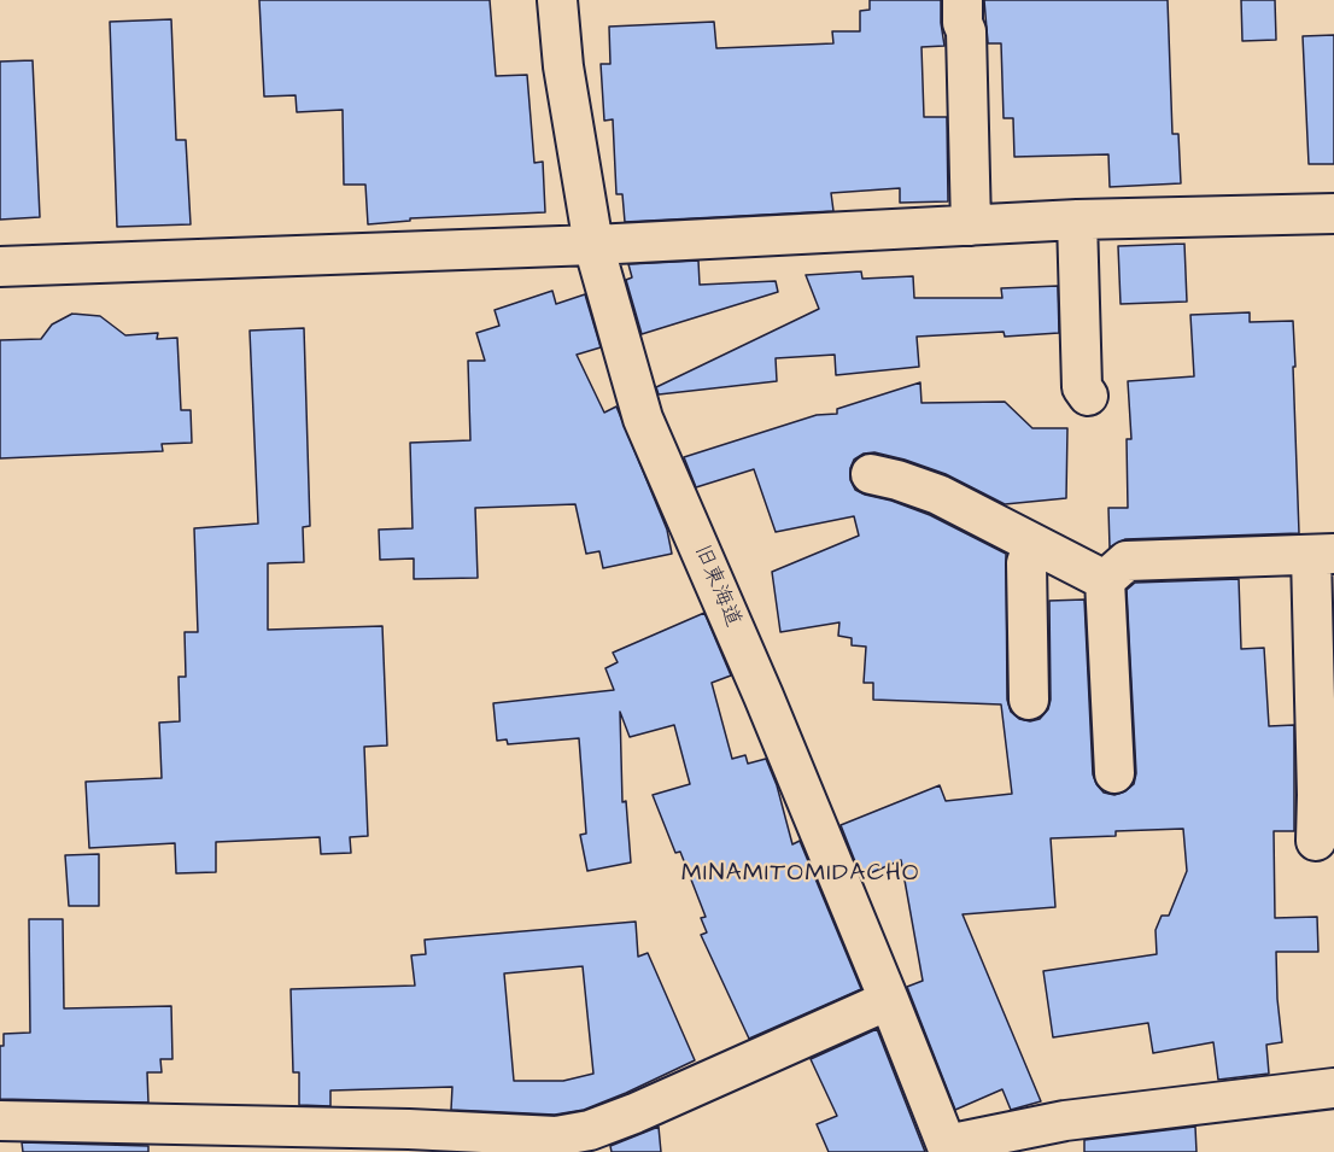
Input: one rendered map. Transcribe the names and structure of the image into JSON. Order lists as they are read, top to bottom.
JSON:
{
  "streets": {
    "street": ["旧東海道"]
  },
  "districts": ["MINAMITOMIDACHO"]
}
